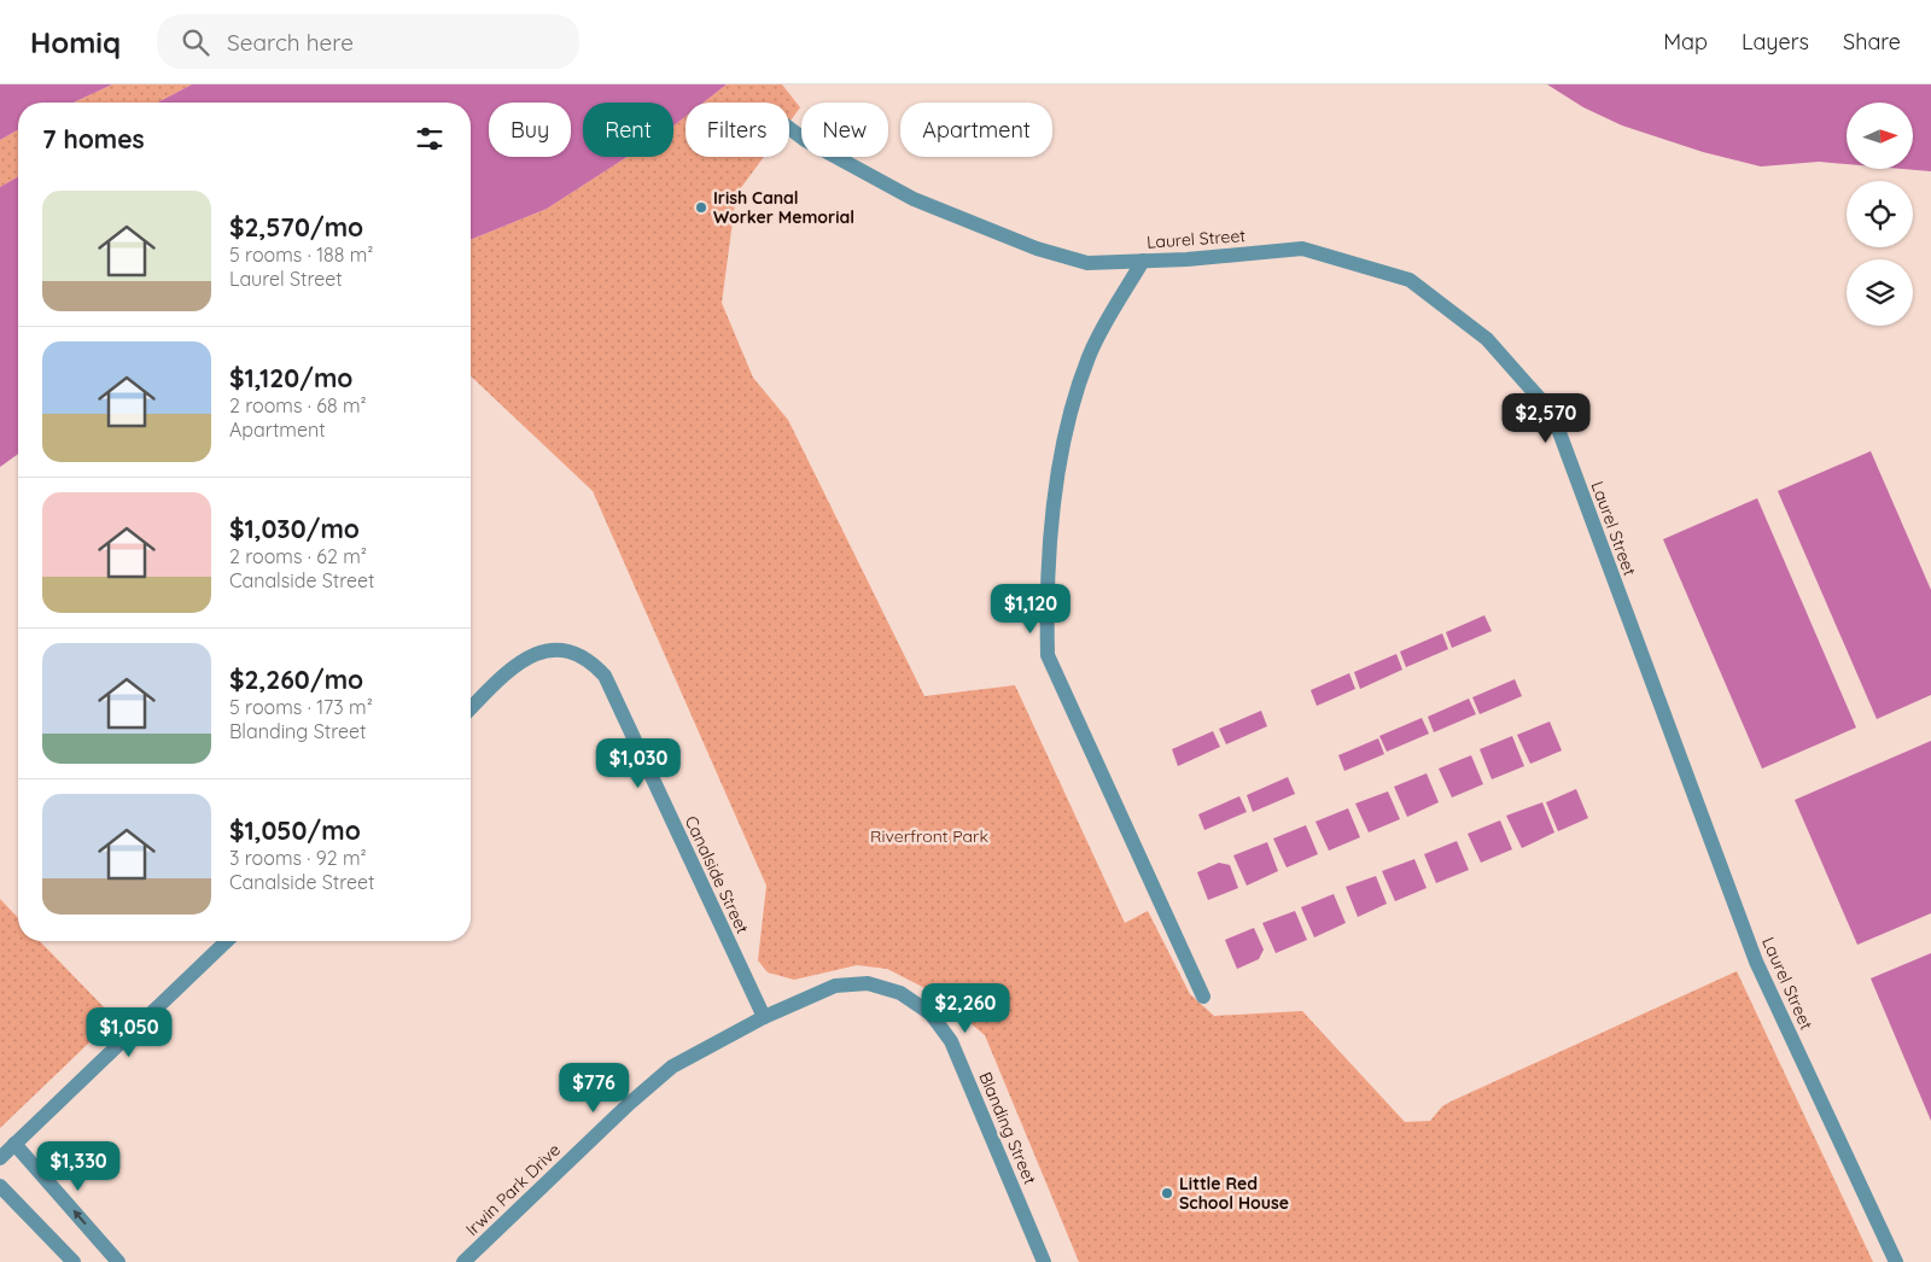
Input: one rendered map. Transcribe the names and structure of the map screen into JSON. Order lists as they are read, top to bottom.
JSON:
{
  "streets": {
    "street": [
      "Laurel Street",
      "Canalside Street",
      "Blanding Street",
      "Irwin Park Drive"
    ]
  },
  "crossings": [
    ["Canalside Street", "Blanding Street"],
    ["Canalside Street", "Irwin Park Drive"],
    ["Blanding Street", "Irwin Park Drive"]
  ],
  "parks": ["Riverfront Park"],
  "places": ["Irish Canal Worker Memorial", "Little Red School House"],
  "north": "right",
  "page": {
    "header": "Homiq",
    "search": "Search here",
    "nav": ["Map", "Layers", "Share"],
    "chip": [
      "Buy",
      "Rent",
      "Filters",
      "New",
      "Apartment"
    ],
    "heading": "7 homes",
    "list": [
      {
        "name": "$2,570/mo",
        "note": "5 rooms · 188 m² · Laurel Street"
      },
      {
        "name": "$1,120/mo",
        "note": "2 rooms · 68 m² · Apartment"
      },
      {
        "name": "$1,030/mo",
        "note": "2 rooms · 62 m² · Canalside Street"
      },
      {
        "name": "$2,260/mo",
        "note": "5 rooms · 173 m² · Blanding Street"
      },
      {
        "name": "$1,050/mo",
        "note": "3 rooms · 92 m² · Canalside Street"
      }
    ],
    "price": [
      "$2,570",
      "$1,120",
      "$1,030",
      "$2,260",
      "$1,050",
      "$776",
      "$1,330"
    ]
  }
}
